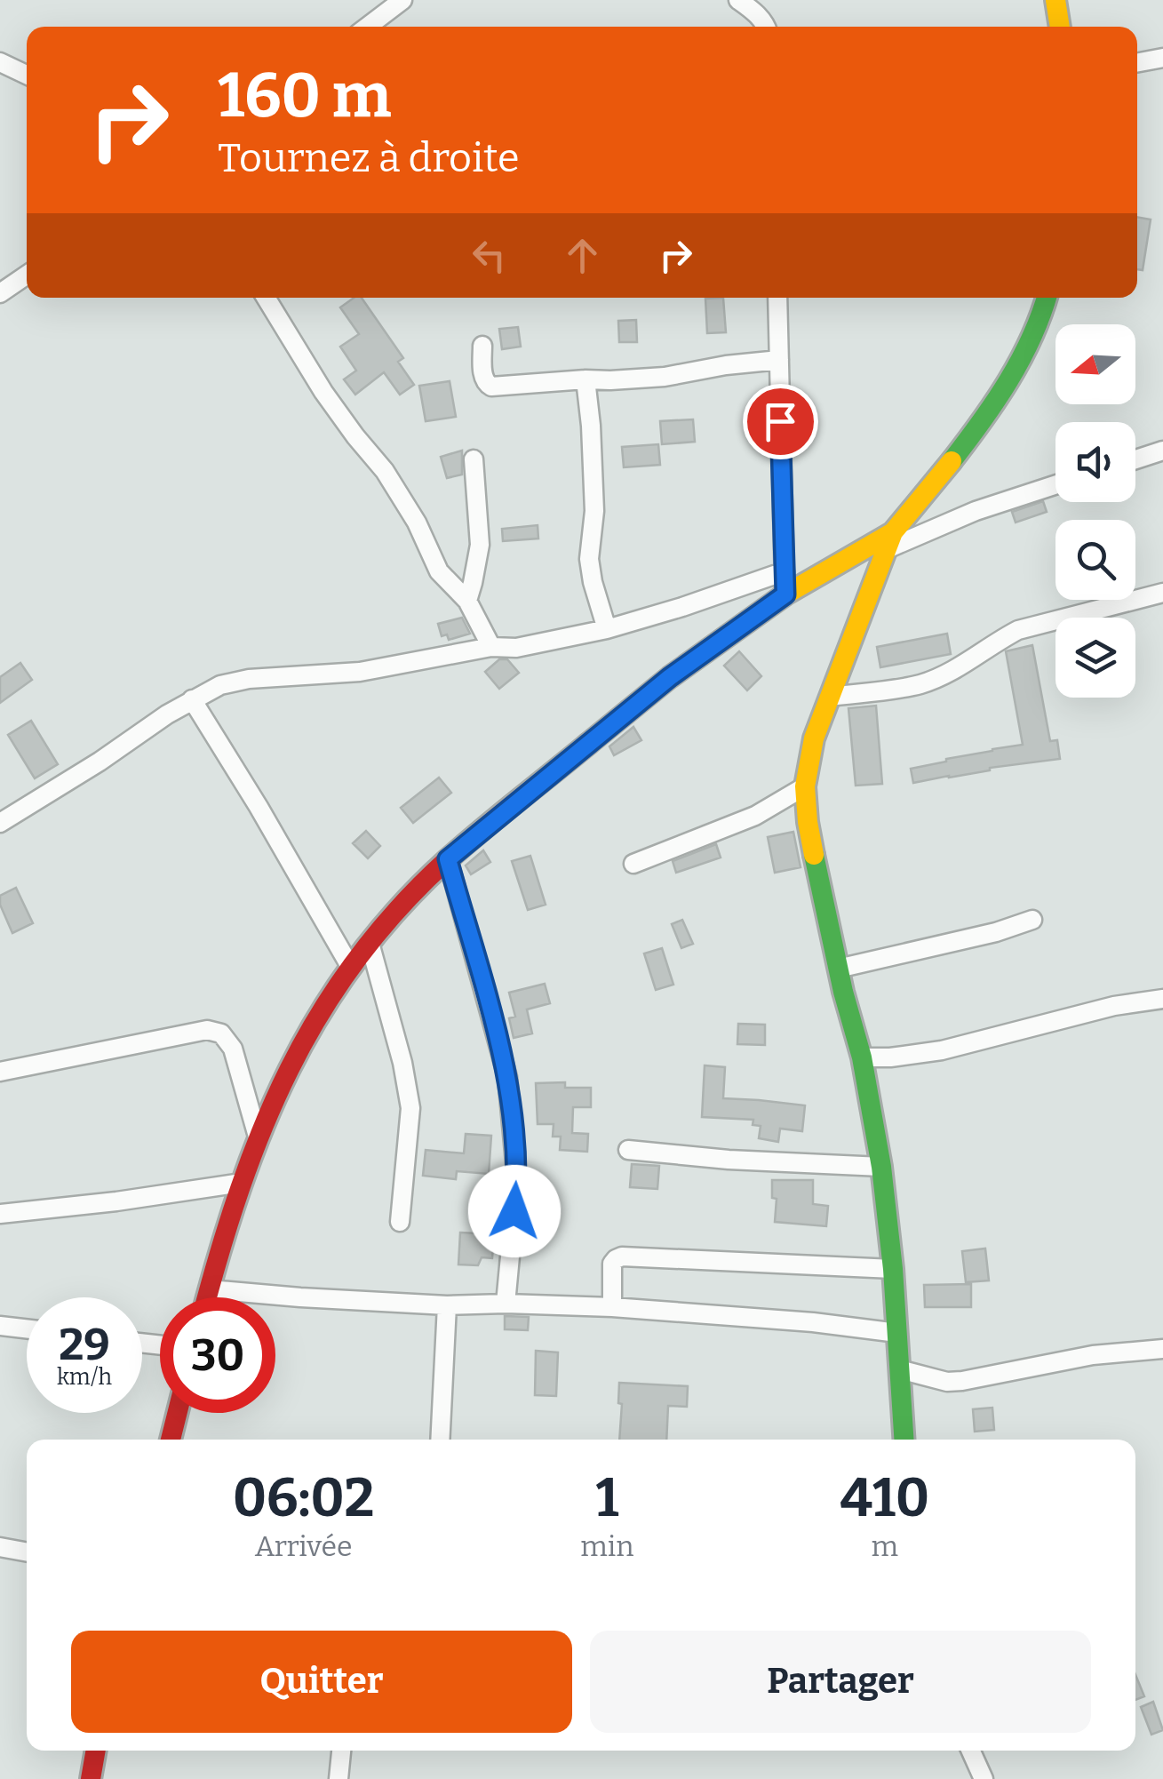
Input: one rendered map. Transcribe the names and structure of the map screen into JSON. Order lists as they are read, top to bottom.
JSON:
{
  "north": "left",
  "page": {
    "turn": ["160 m", "Tournez à droite"],
    "speed": "29 km/h",
    "limit": "30",
    "eta": [
      "06:02",
      "Arrivée",
      "1",
      "min",
      "410",
      "m"
    ],
    "buttons": ["Quitter", "Partager"]
  }
}
